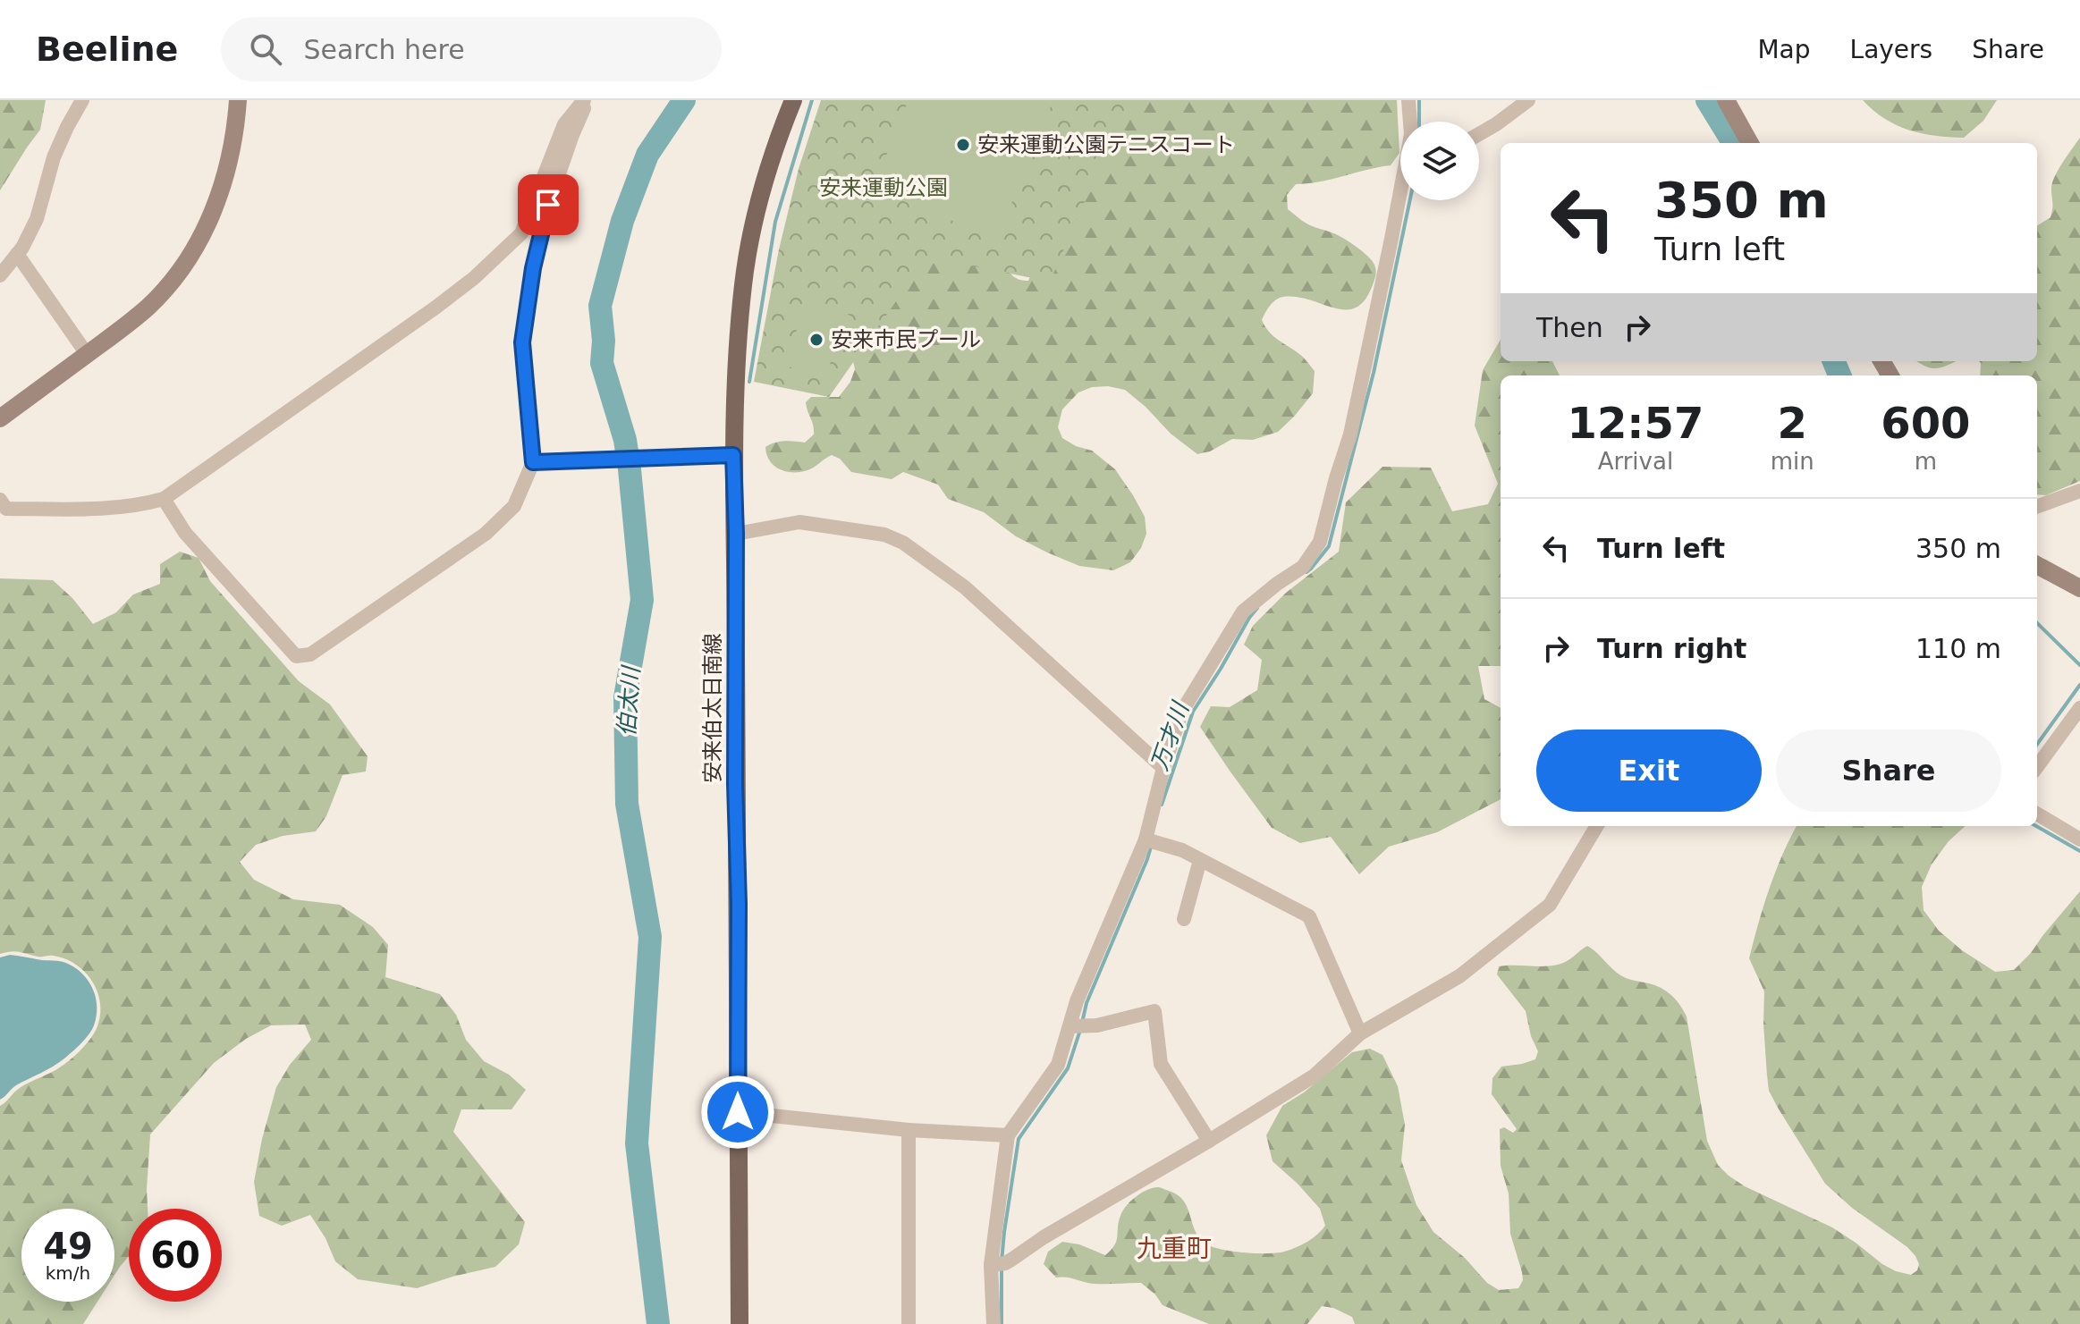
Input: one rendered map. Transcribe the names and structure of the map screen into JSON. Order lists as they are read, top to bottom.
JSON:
{
  "streets": {
    "main road": ["安来伯太日南線"]
  },
  "districts": ["九重町"],
  "water": ["伯太川", "万才川"],
  "parks": ["安来運動公園"],
  "places": ["安来運動公園テニスコート", "安来市民プール"],
  "page": {
    "header": "Beeline",
    "search": "Search here",
    "nav": ["Map", "Layers", "Share"],
    "turn": ["350 m", "Turn left"],
    "then": "Then",
    "eta": [
      "12:57",
      "Arrival",
      "2",
      "min",
      "600",
      "m"
    ],
    "list": [
      {
        "name": "Turn left",
        "value": "350 m"
      },
      {
        "name": "Turn right",
        "value": "110 m"
      }
    ],
    "buttons": ["Exit", "Share"],
    "speed": "49 km/h",
    "limit": "60"
  }
}
